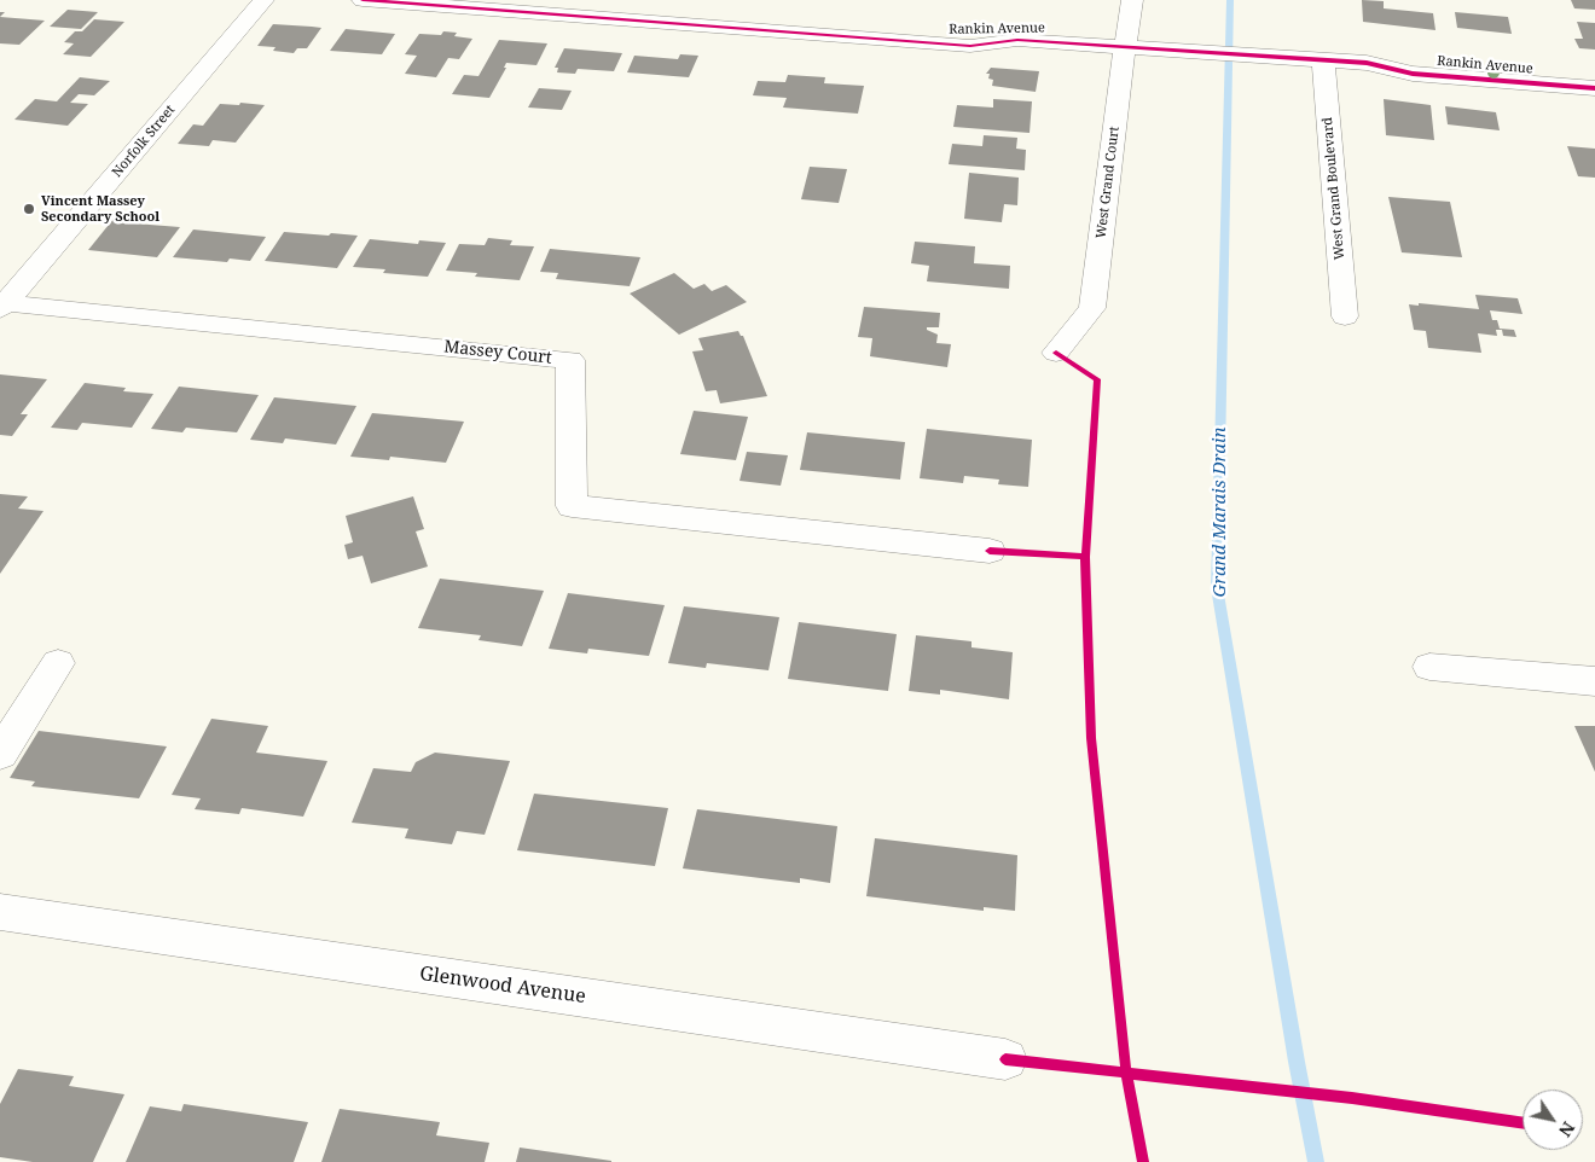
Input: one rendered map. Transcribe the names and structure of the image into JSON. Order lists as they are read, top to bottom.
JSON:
{
  "streets": {
    "street": [
      "Rankin Avenue",
      "Norfolk Street",
      "West Grand Court",
      "West Grand Boulevard",
      "Massey Court",
      "Glenwood Avenue"
    ]
  },
  "crossings": [
    ["Rankin Avenue", "West Grand Court"],
    ["Rankin Avenue", "West Grand Boulevard"],
    ["Norfolk Street", "Massey Court"]
  ],
  "water": ["Grand Marais Drain"],
  "places": ["Vincent Massey Secondary School"],
  "north": "bottom right"
}
